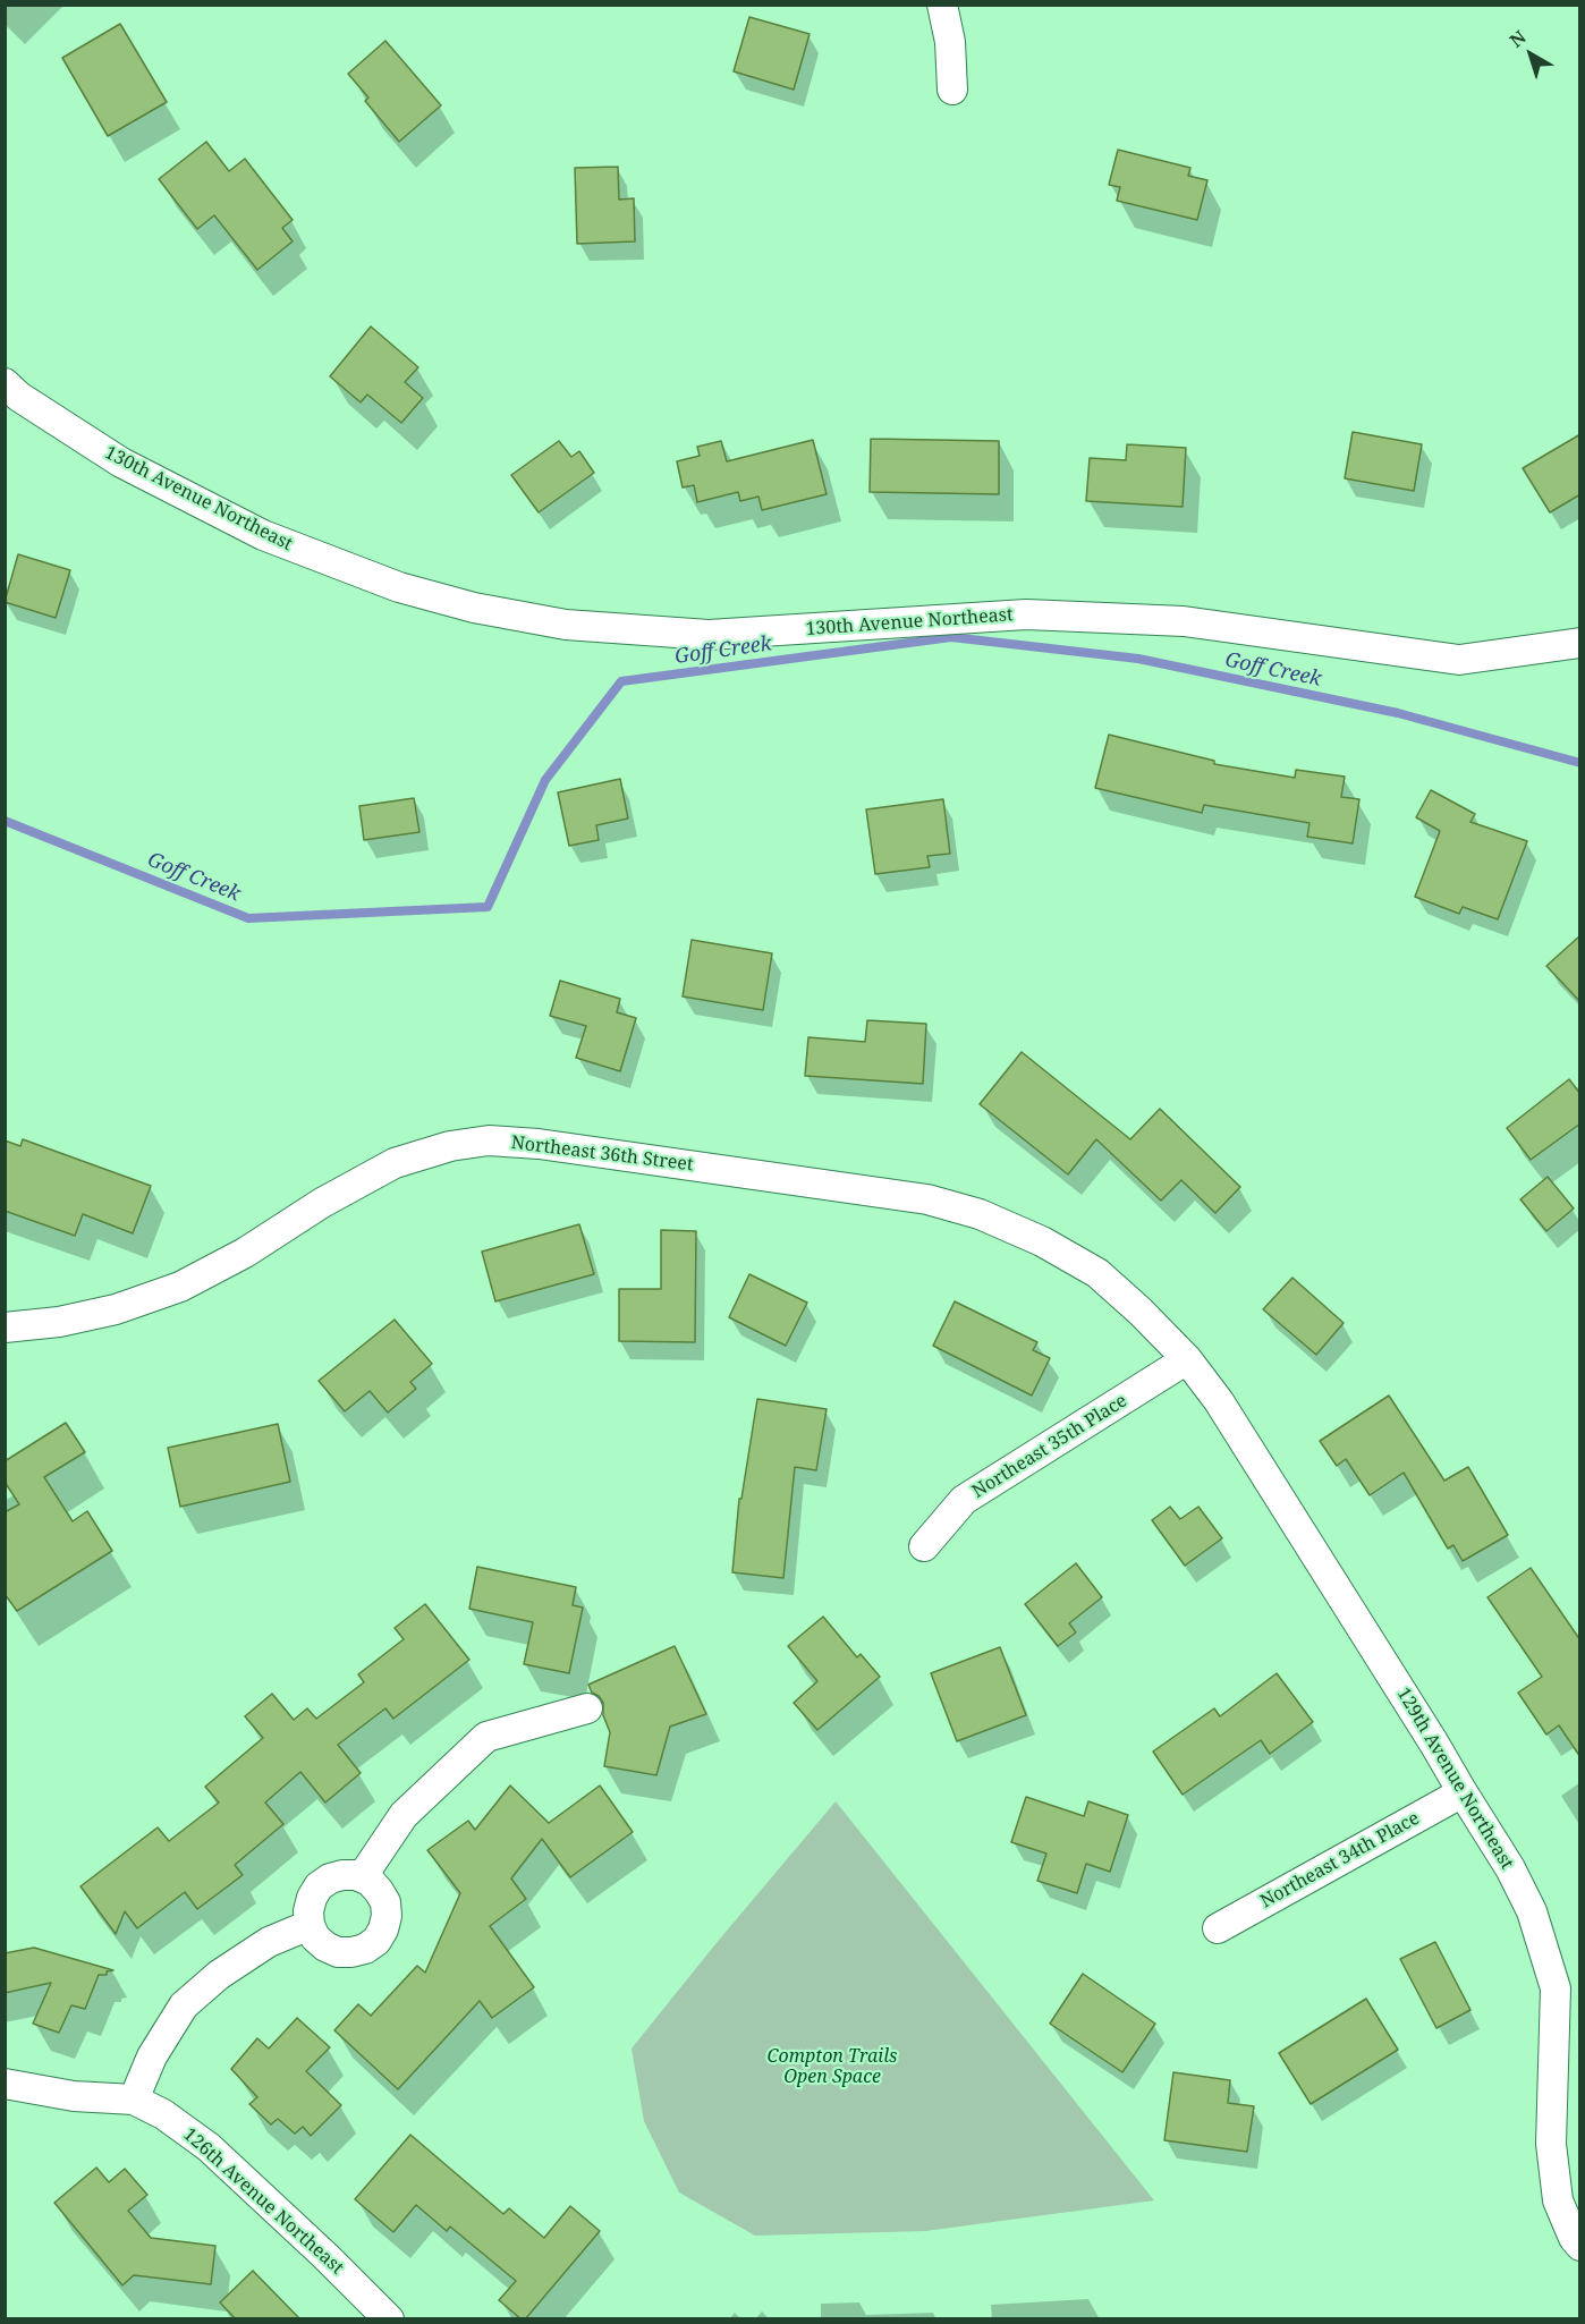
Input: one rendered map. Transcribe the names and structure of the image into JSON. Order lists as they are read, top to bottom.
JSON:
{
  "streets": {
    "street": [
      "130th Avenue Northeast",
      "Northeast 36th Street",
      "Northeast 35th Place",
      "129th Avenue Northeast",
      "Northeast 34th Place",
      "126th Avenue Northeast"
    ]
  },
  "crossings": [
    ["Northeast 36th Street", "Northeast 35th Place"],
    ["Northeast 36th Street", "129th Avenue Northeast"],
    ["Northeast 35th Place", "129th Avenue Northeast"],
    ["129th Avenue Northeast", "Northeast 34th Place"]
  ],
  "water": ["Goff Creek"],
  "parks": ["Compton Trails Open Space"],
  "north": "top left"
}
